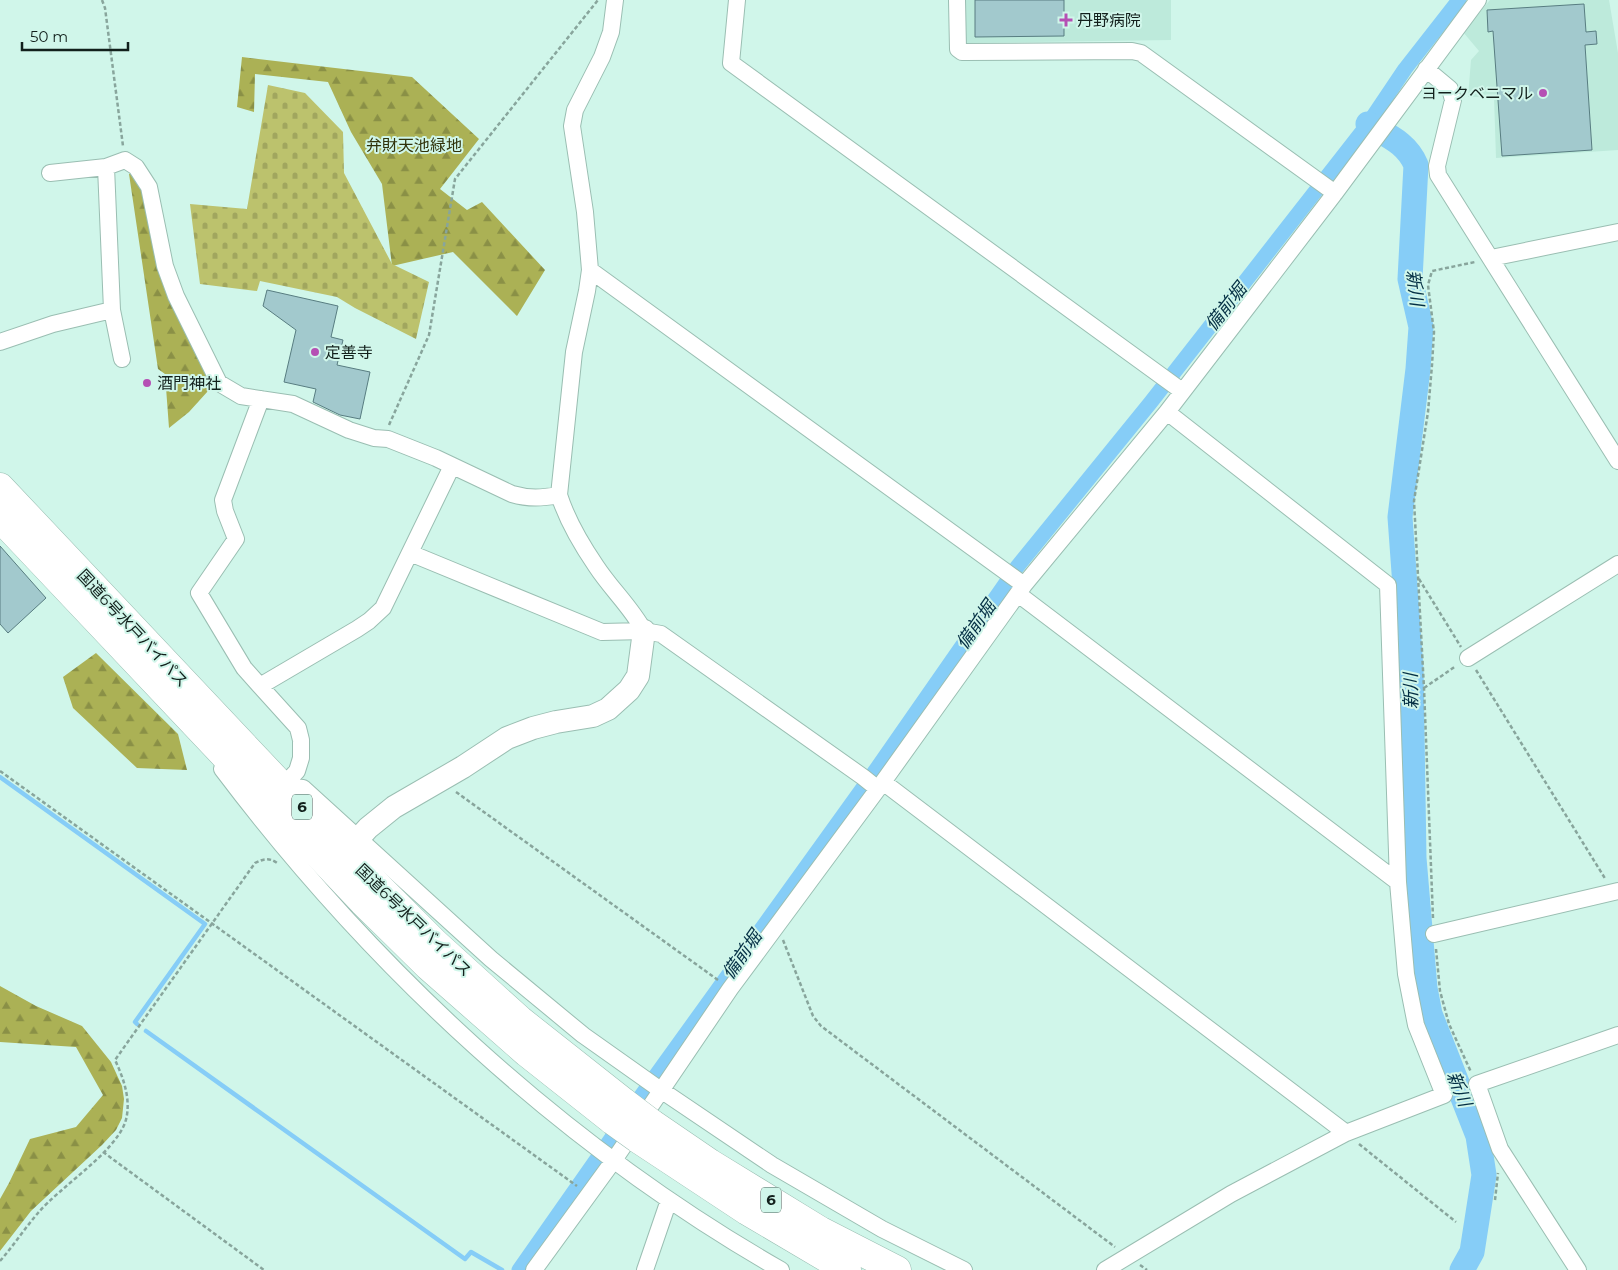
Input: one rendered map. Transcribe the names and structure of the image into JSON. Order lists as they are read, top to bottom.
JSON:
{
  "streets": {
    "highway": ["国道6号水戸バイパス", "6"]
  },
  "water": ["新川", "備前堀"],
  "parks": ["弁財天池緑地"],
  "places": {
    "health": ["丹野病院"],
    "other": ["ヨークベニマル", "定善寺", "酒門神社"]
  },
  "scale_bar": "50 m"
}
